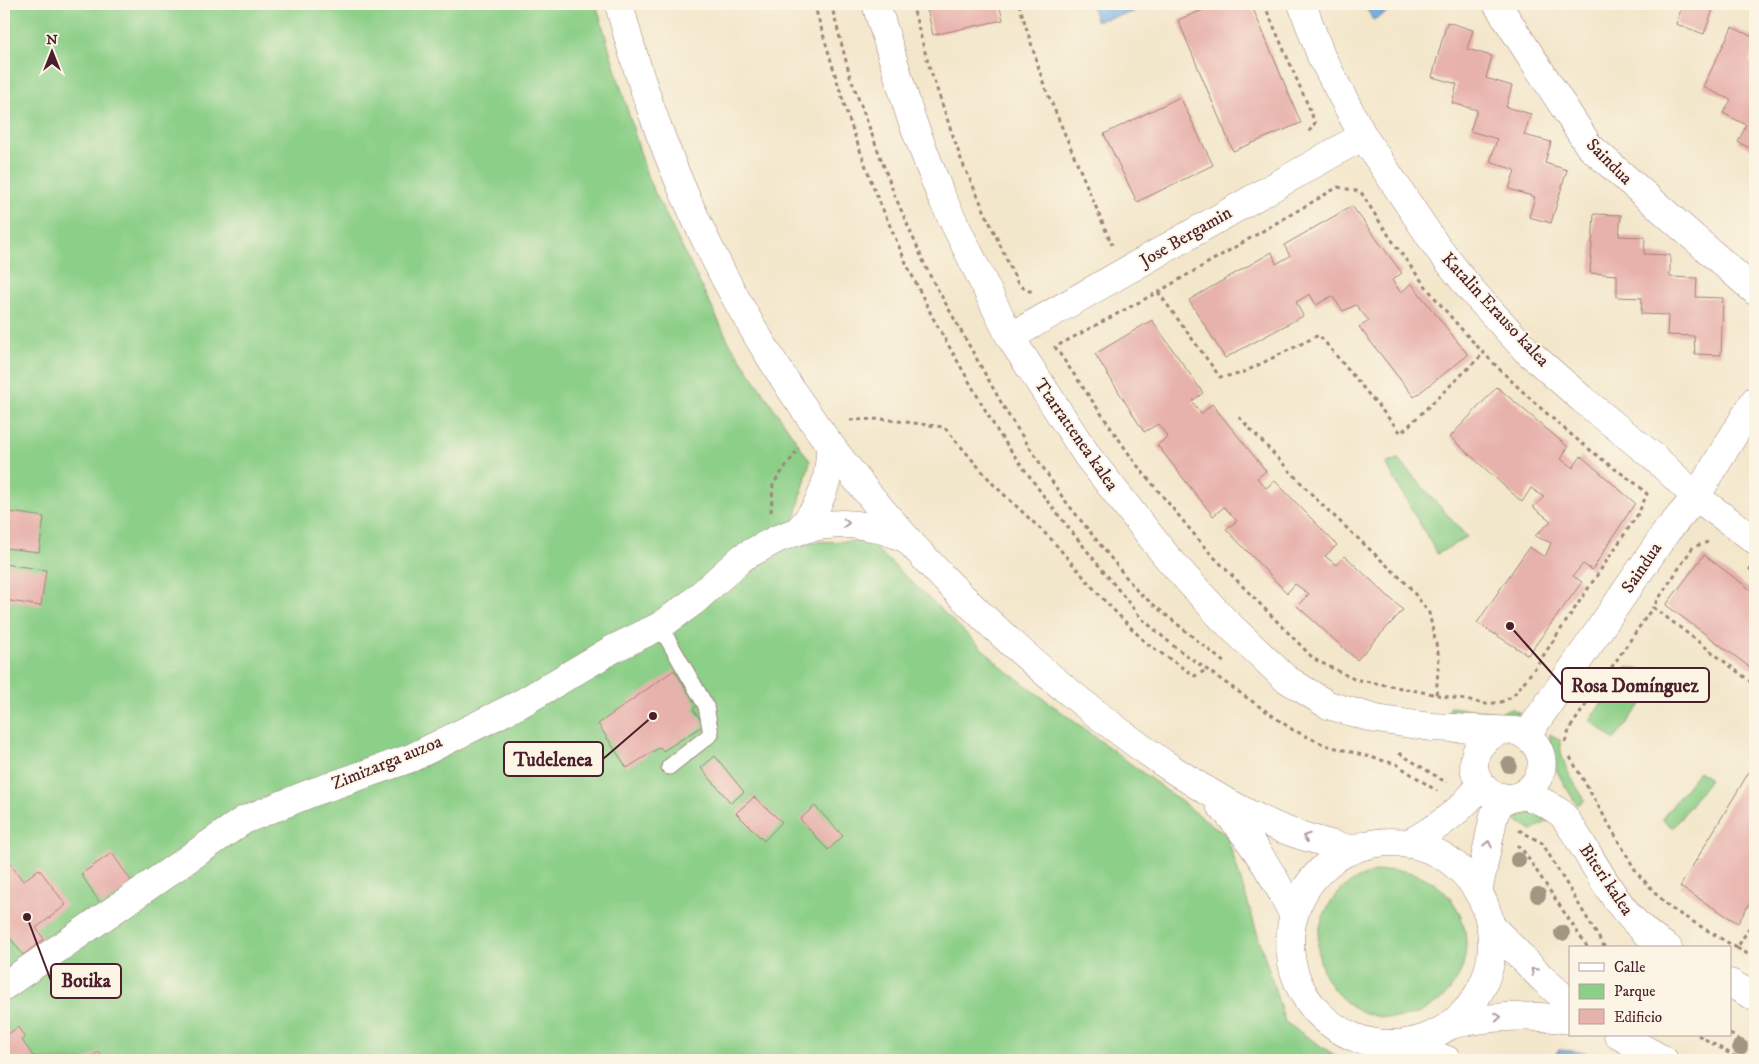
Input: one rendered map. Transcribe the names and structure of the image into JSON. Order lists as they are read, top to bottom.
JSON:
{
  "streets": {
    "street": [
      "Saindua",
      "Jose Bergamin",
      "Katalin Erauso kalea",
      "Ttarrattenea kalea",
      "Zimizarga auzoa",
      "Biteri kalea"
    ]
  },
  "crossings": [
    ["Saindua", "Katalin Erauso kalea"],
    ["Saindua", "Ttarrattenea kalea"],
    ["Saindua", "Biteri kalea"],
    ["Jose Bergamin", "Katalin Erauso kalea"],
    ["Jose Bergamin", "Ttarrattenea kalea"],
    ["Ttarrattenea kalea", "Biteri kalea"]
  ],
  "places": ["Rosa Domínguez", "Tudelenea", "Botika"],
  "legend": ["Calle", "Parque", "Edificio"],
  "north": "top"
}
